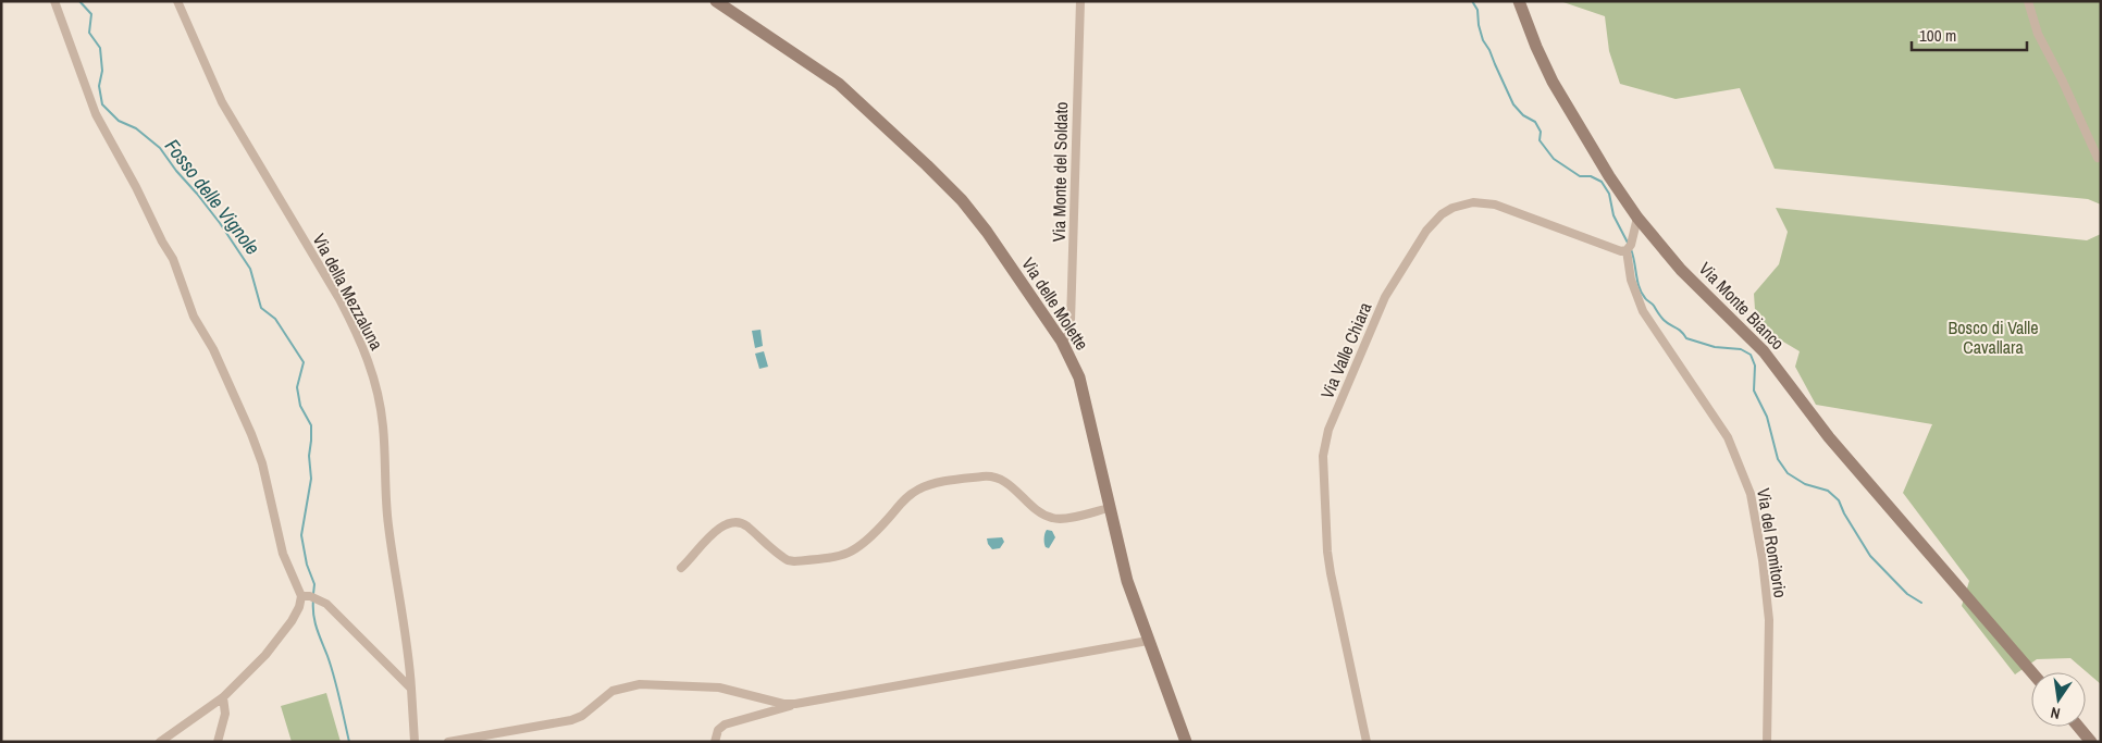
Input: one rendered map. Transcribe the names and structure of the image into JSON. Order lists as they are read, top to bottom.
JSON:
{
  "streets": {
    "street": [
      "Via Monte del Soldato",
      "Via della Mezzaluna",
      "Via delle Molette",
      "Via Monte Bianco",
      "Via Valle Chiara",
      "Via del Romitorio"
    ]
  },
  "crossings": [
    ["Via Monte del Soldato", "Via delle Molette"],
    ["Via Valle Chiara", "Via del Romitorio"]
  ],
  "water": ["Fosso delle Vignole"],
  "parks": ["Bosco di Valle Cavallara"],
  "scale_bar": "100 m",
  "north": "bottom"
}
